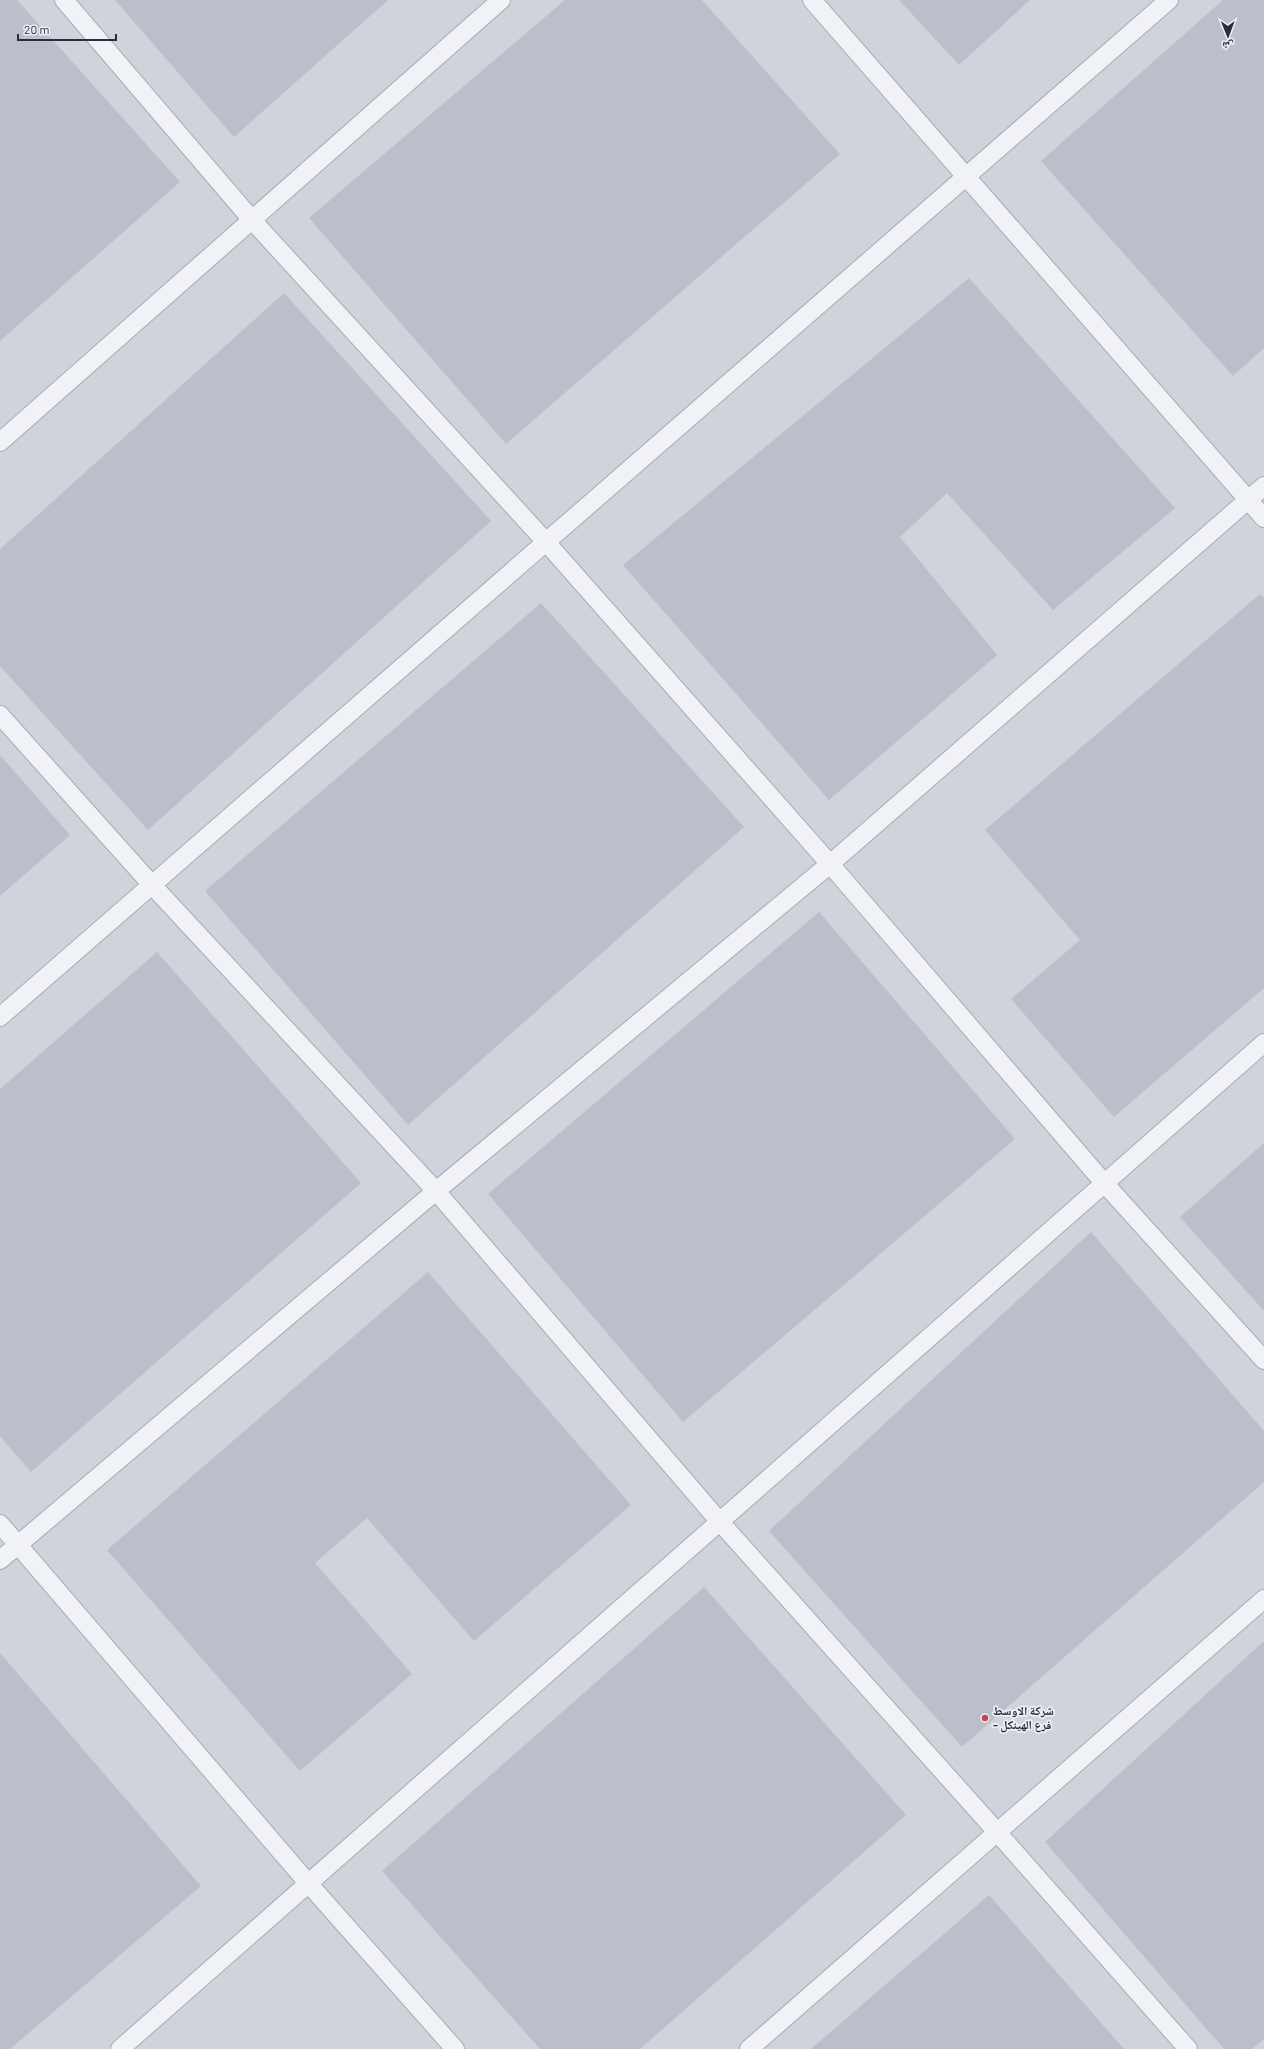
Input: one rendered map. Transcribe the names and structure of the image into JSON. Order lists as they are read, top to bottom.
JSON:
{
  "places": ["شركة الاوسط - فرع الهينكل"],
  "scale_bar": "20 m",
  "north": "bottom"
}
